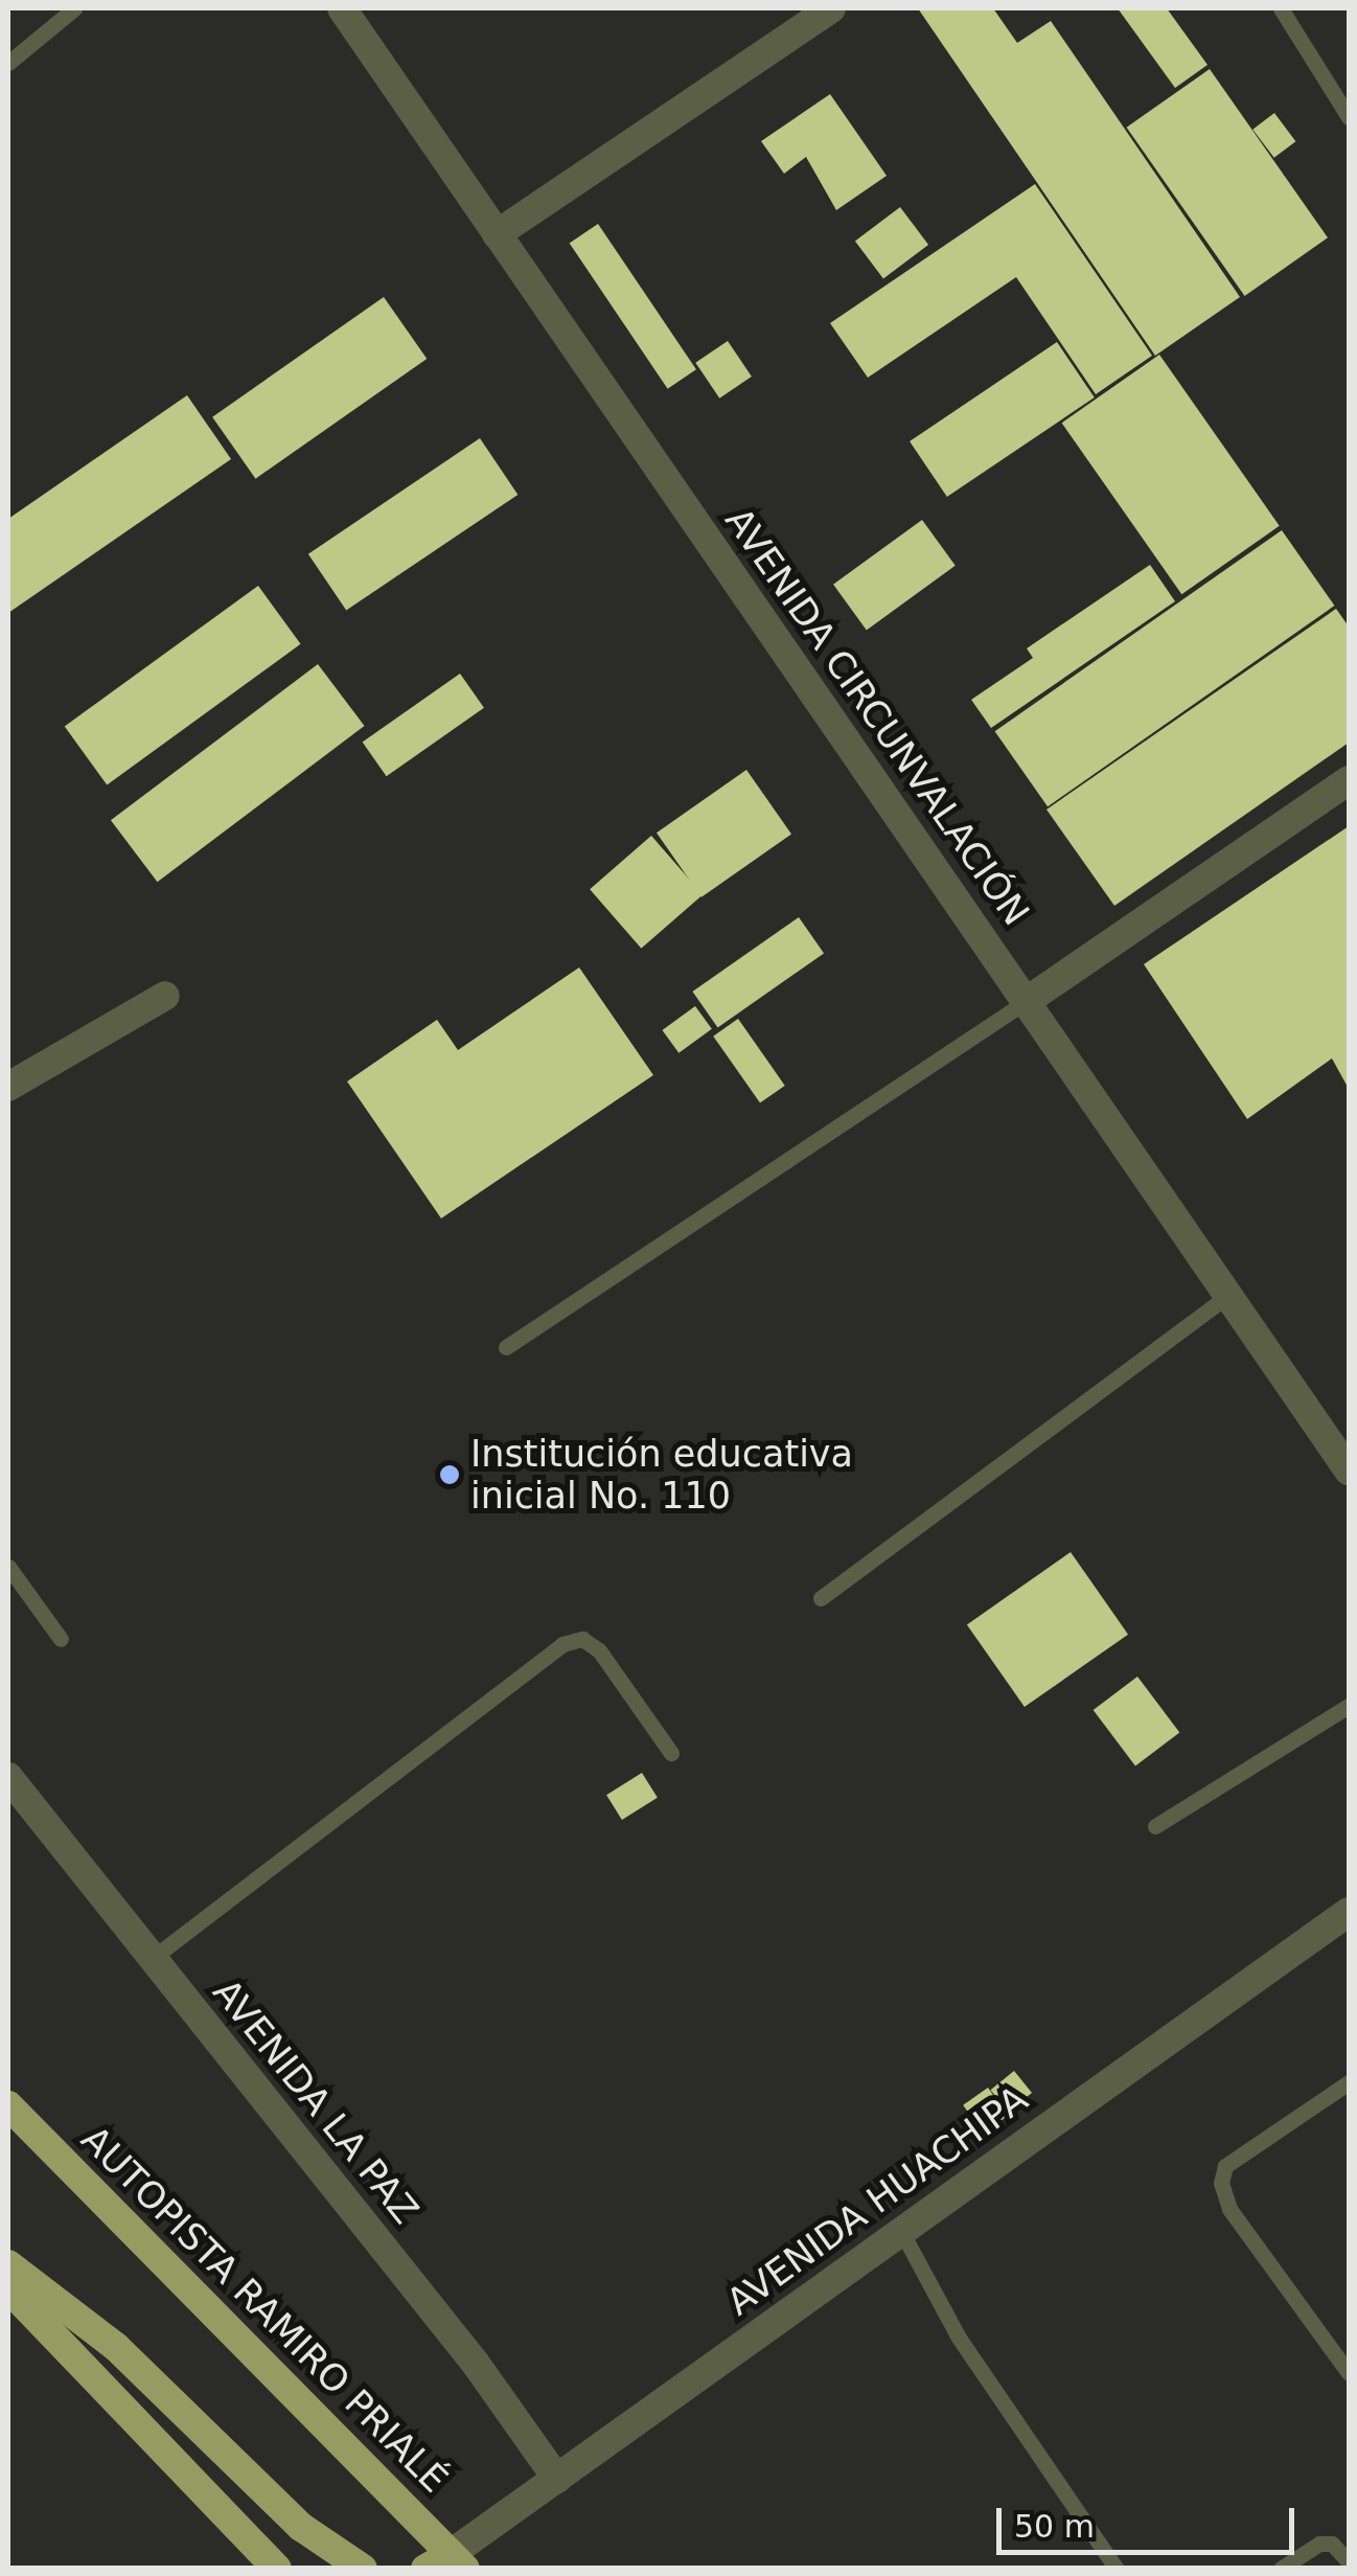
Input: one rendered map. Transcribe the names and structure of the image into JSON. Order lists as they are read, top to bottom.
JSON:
{
  "streets": {
    "highway": ["AUTOPISTA RAMIRO PRIALÉ"],
    "street": ["AVENIDA CIRCUNVALACIÓN", "AVENIDA LA PAZ", "AVENIDA HUACHIPA"]
  },
  "crossings": [
    ["AVENIDA LA PAZ", "AVENIDA HUACHIPA"],
    ["AVENIDA HUACHIPA", "AUTOPISTA RAMIRO PRIALÉ"]
  ],
  "places": ["Institución educativa inicial No. 110"],
  "scale_bar": "50 m"
}
